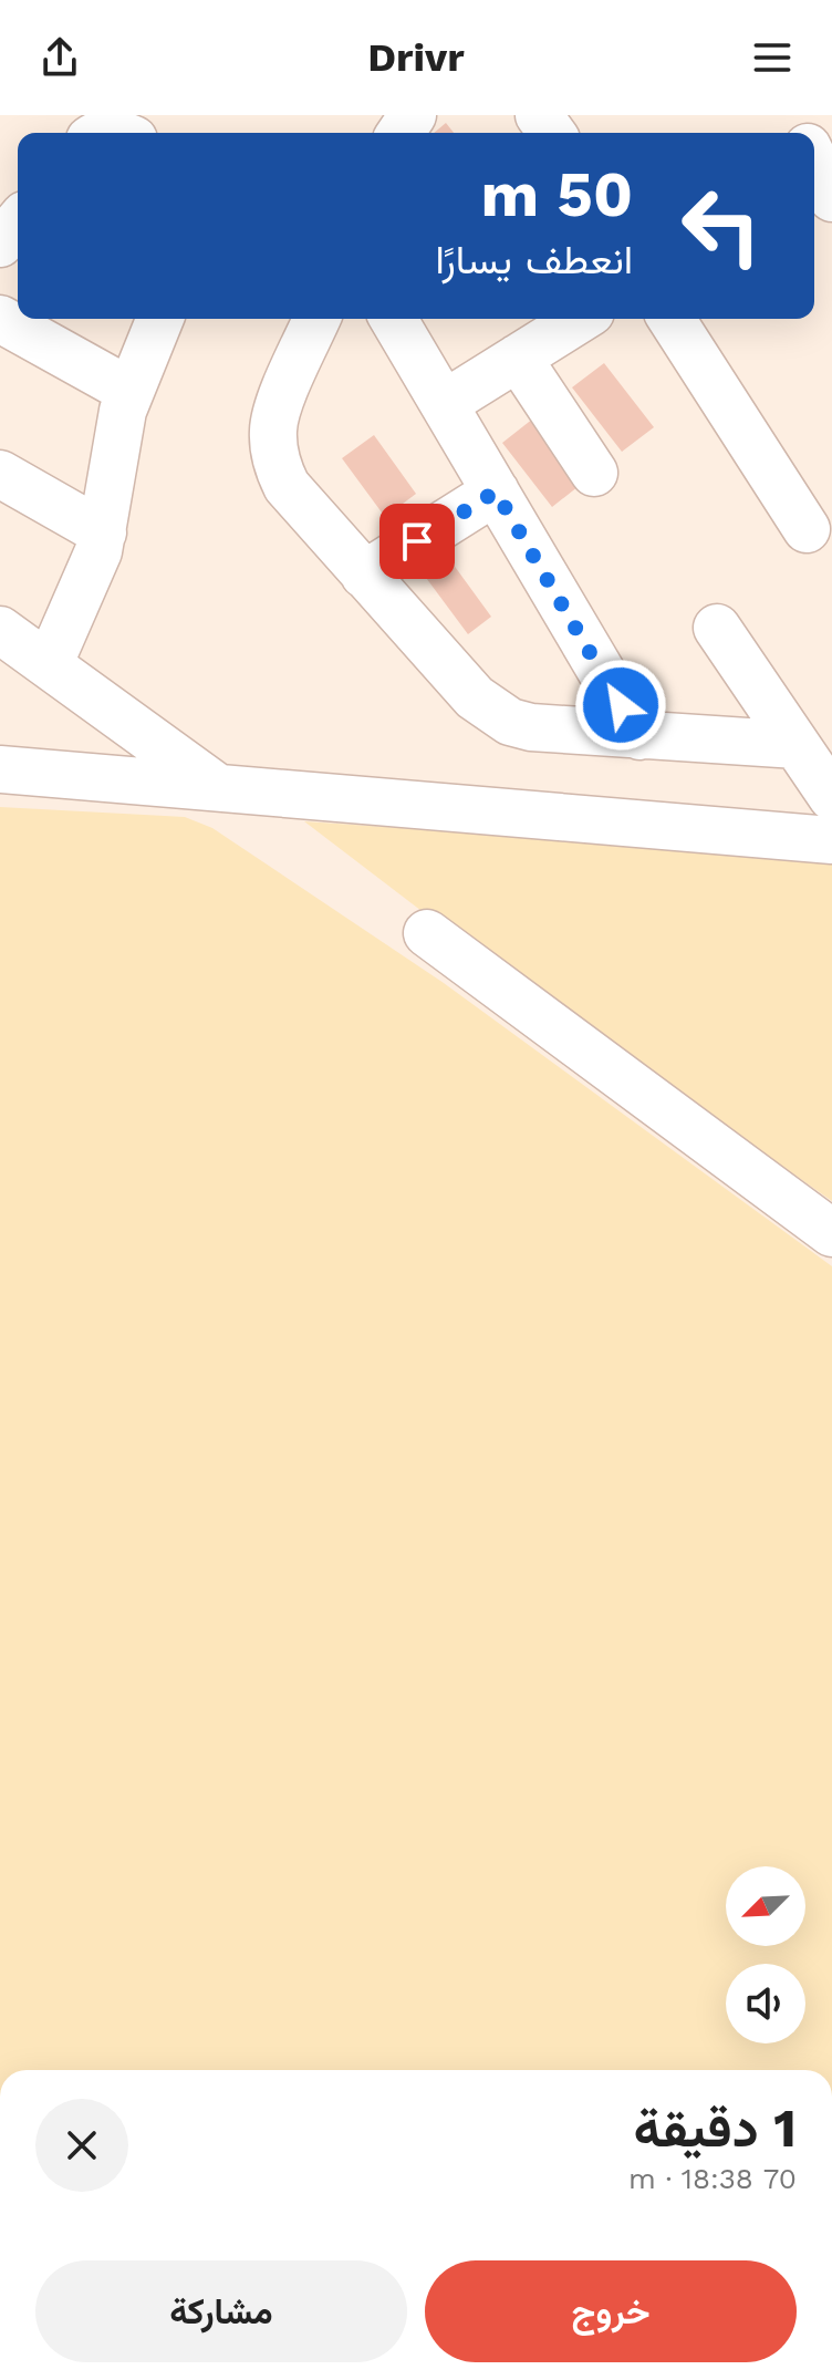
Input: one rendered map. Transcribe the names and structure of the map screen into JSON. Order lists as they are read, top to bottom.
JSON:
{
  "north": "bottom left",
  "page": {
    "header": "Drivr",
    "turn": ["50 m", "انعطف يسارًا"],
    "heading": ["1 دقيقة", "70 m · 18:38"],
    "buttons": ["خروج", "مشاركة"]
  }
}
